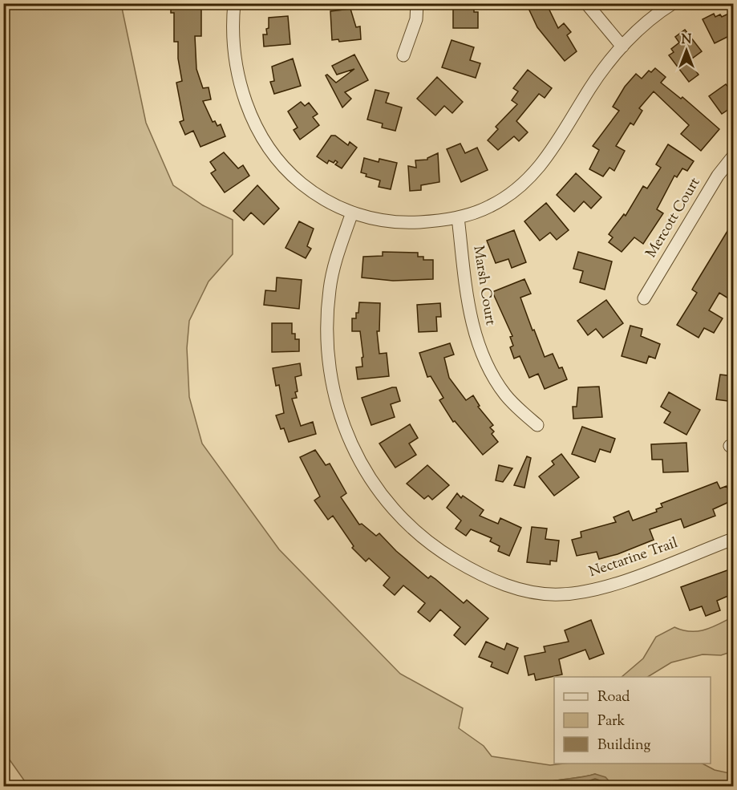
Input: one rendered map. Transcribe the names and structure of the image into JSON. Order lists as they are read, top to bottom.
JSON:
{
  "streets": {
    "street": ["Mercott Court", "Marsh Court", "Nectarine Trail"]
  },
  "legend": ["Road", "Park", "Building"],
  "north": "top"
}
